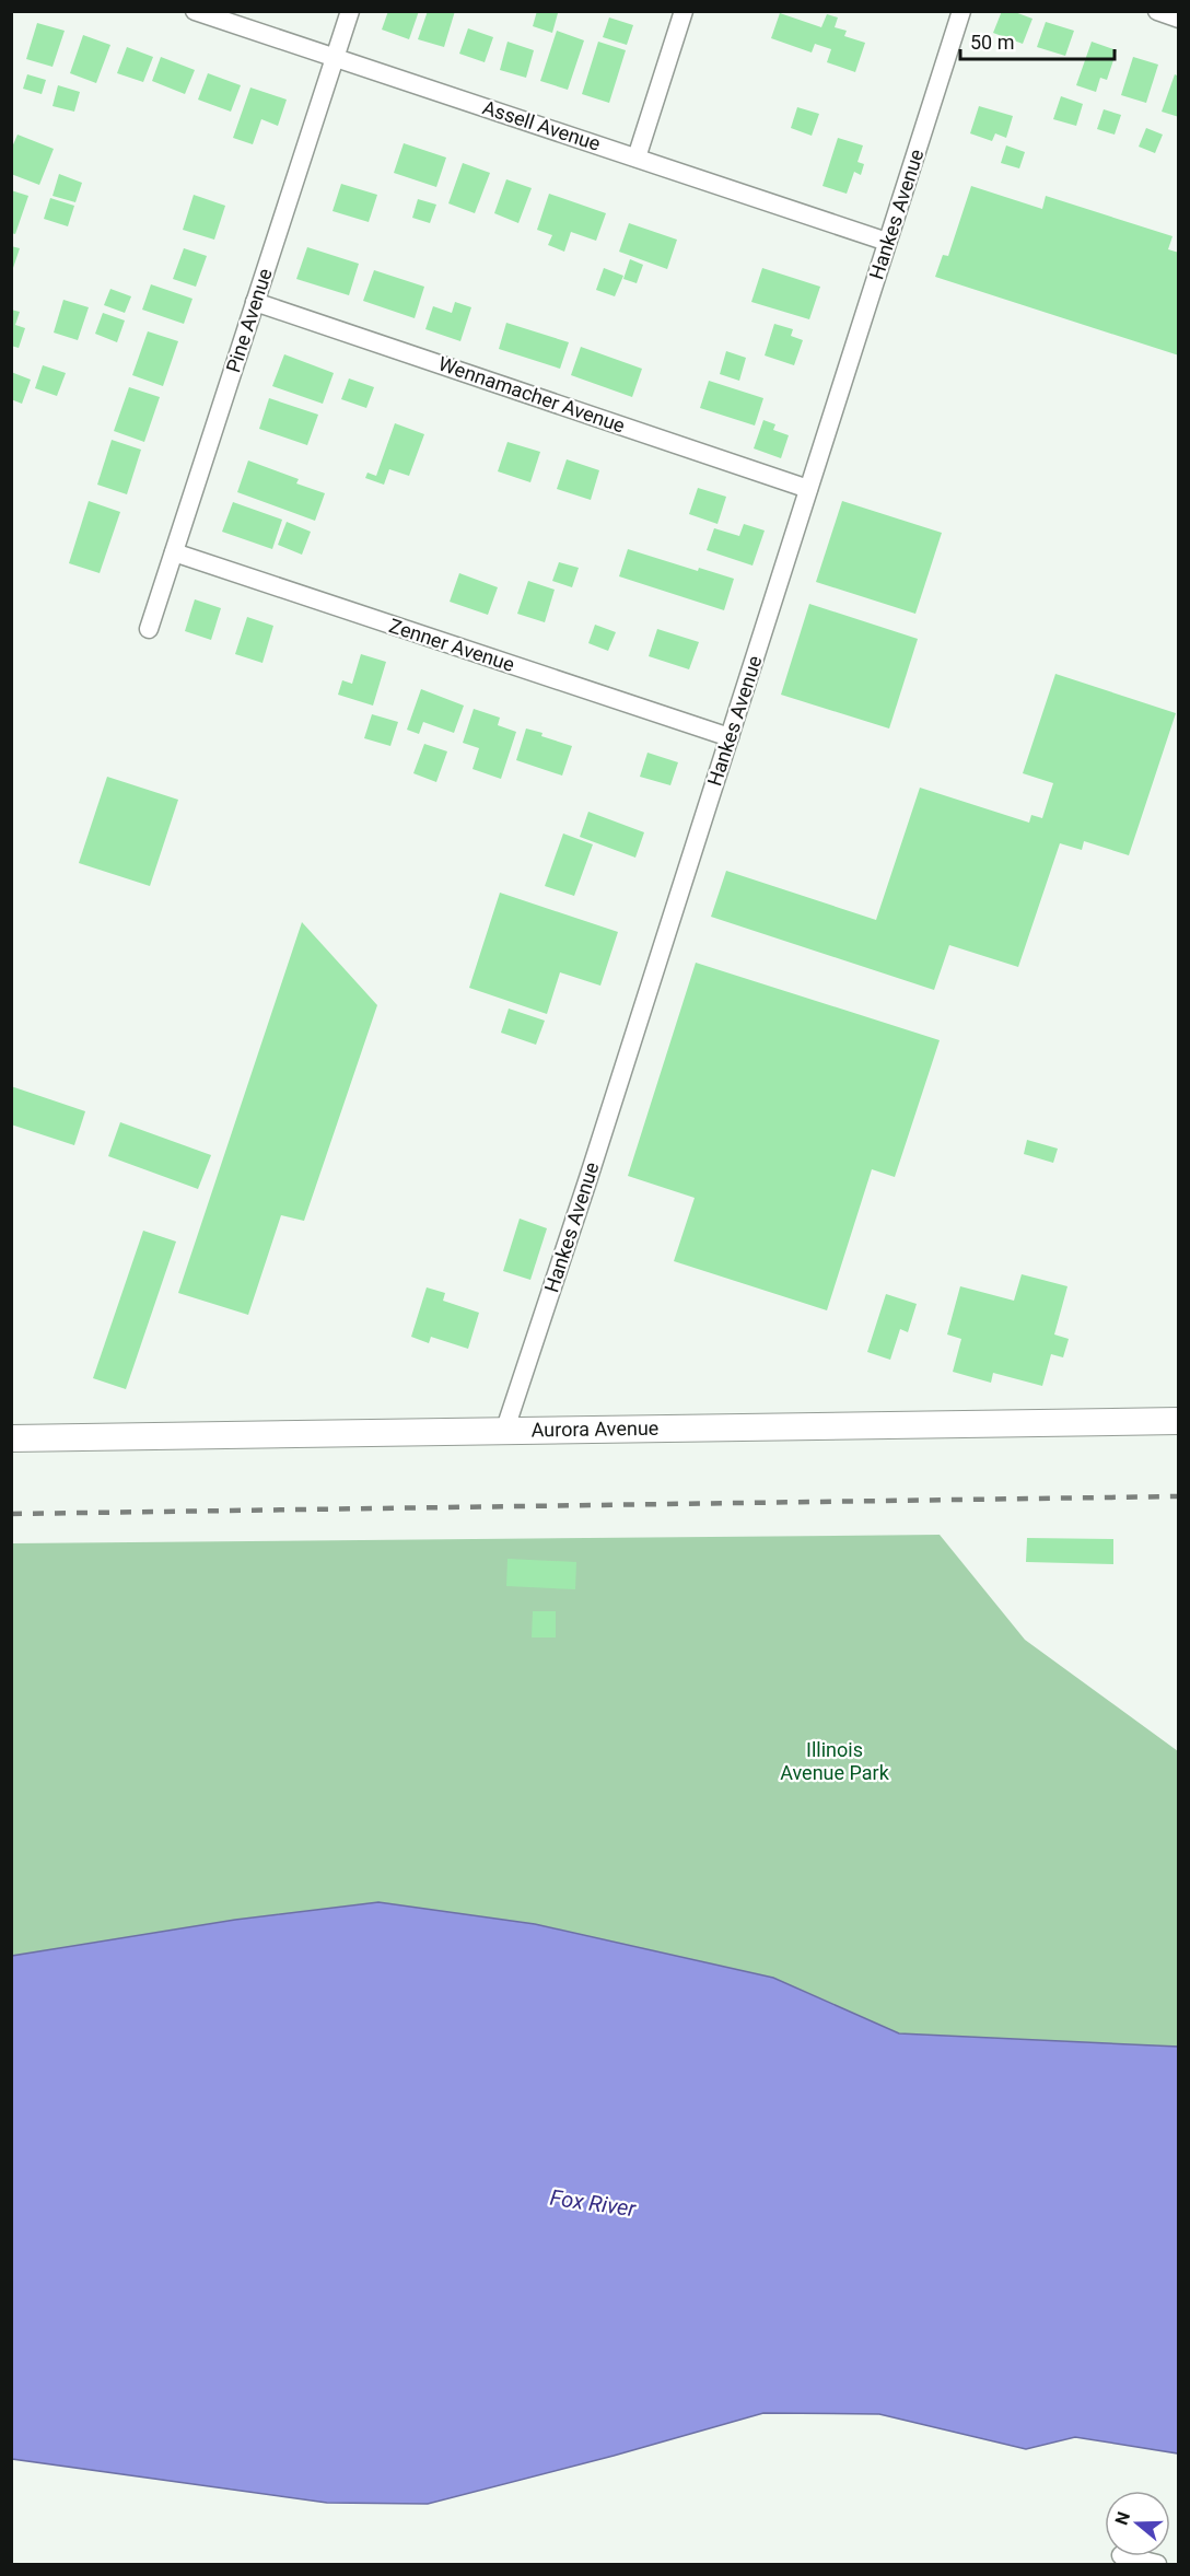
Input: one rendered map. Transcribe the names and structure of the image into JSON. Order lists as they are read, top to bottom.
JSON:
{
  "streets": {
    "main road": ["Aurora Avenue"],
    "street": [
      "Assell Avenue",
      "Hankes Avenue",
      "Pine Avenue",
      "Wennamacher Avenue",
      "Zenner Avenue"
    ]
  },
  "crossings": [
    ["Assell Avenue", "Hankes Avenue"],
    ["Assell Avenue", "Pine Avenue"],
    ["Hankes Avenue", "Wennamacher Avenue"],
    ["Hankes Avenue", "Zenner Avenue"],
    ["Hankes Avenue", "Aurora Avenue"],
    ["Pine Avenue", "Wennamacher Avenue"],
    ["Pine Avenue", "Zenner Avenue"]
  ],
  "water": ["Fox River"],
  "parks": ["Illinois Avenue Park"],
  "scale_bar": "50 m",
  "north": "left"
}
